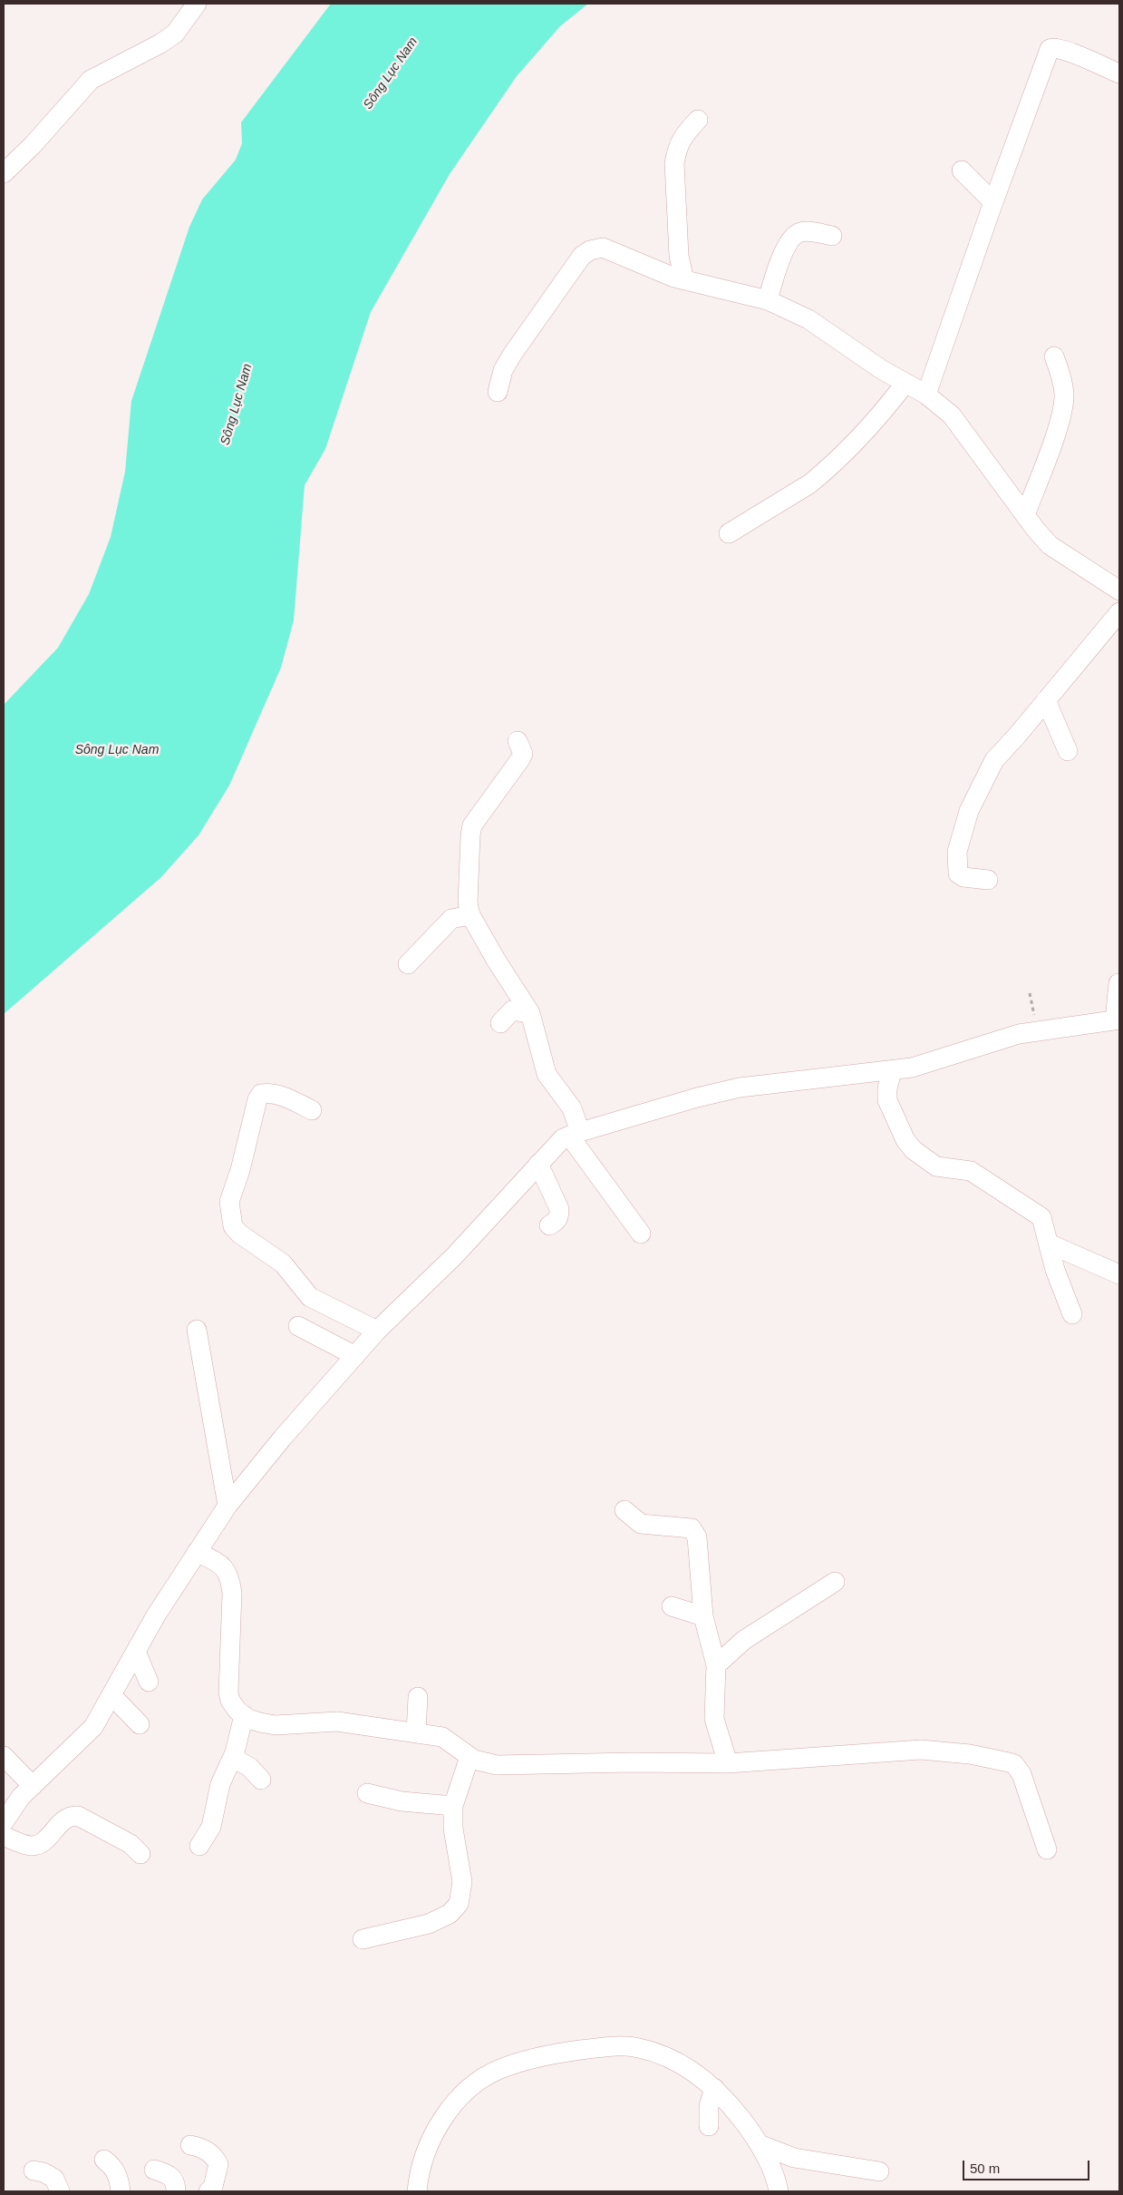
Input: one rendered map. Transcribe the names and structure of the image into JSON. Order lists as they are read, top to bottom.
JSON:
{
  "water": ["Sông Lục Nam"],
  "scale_bar": "50 m"
}
